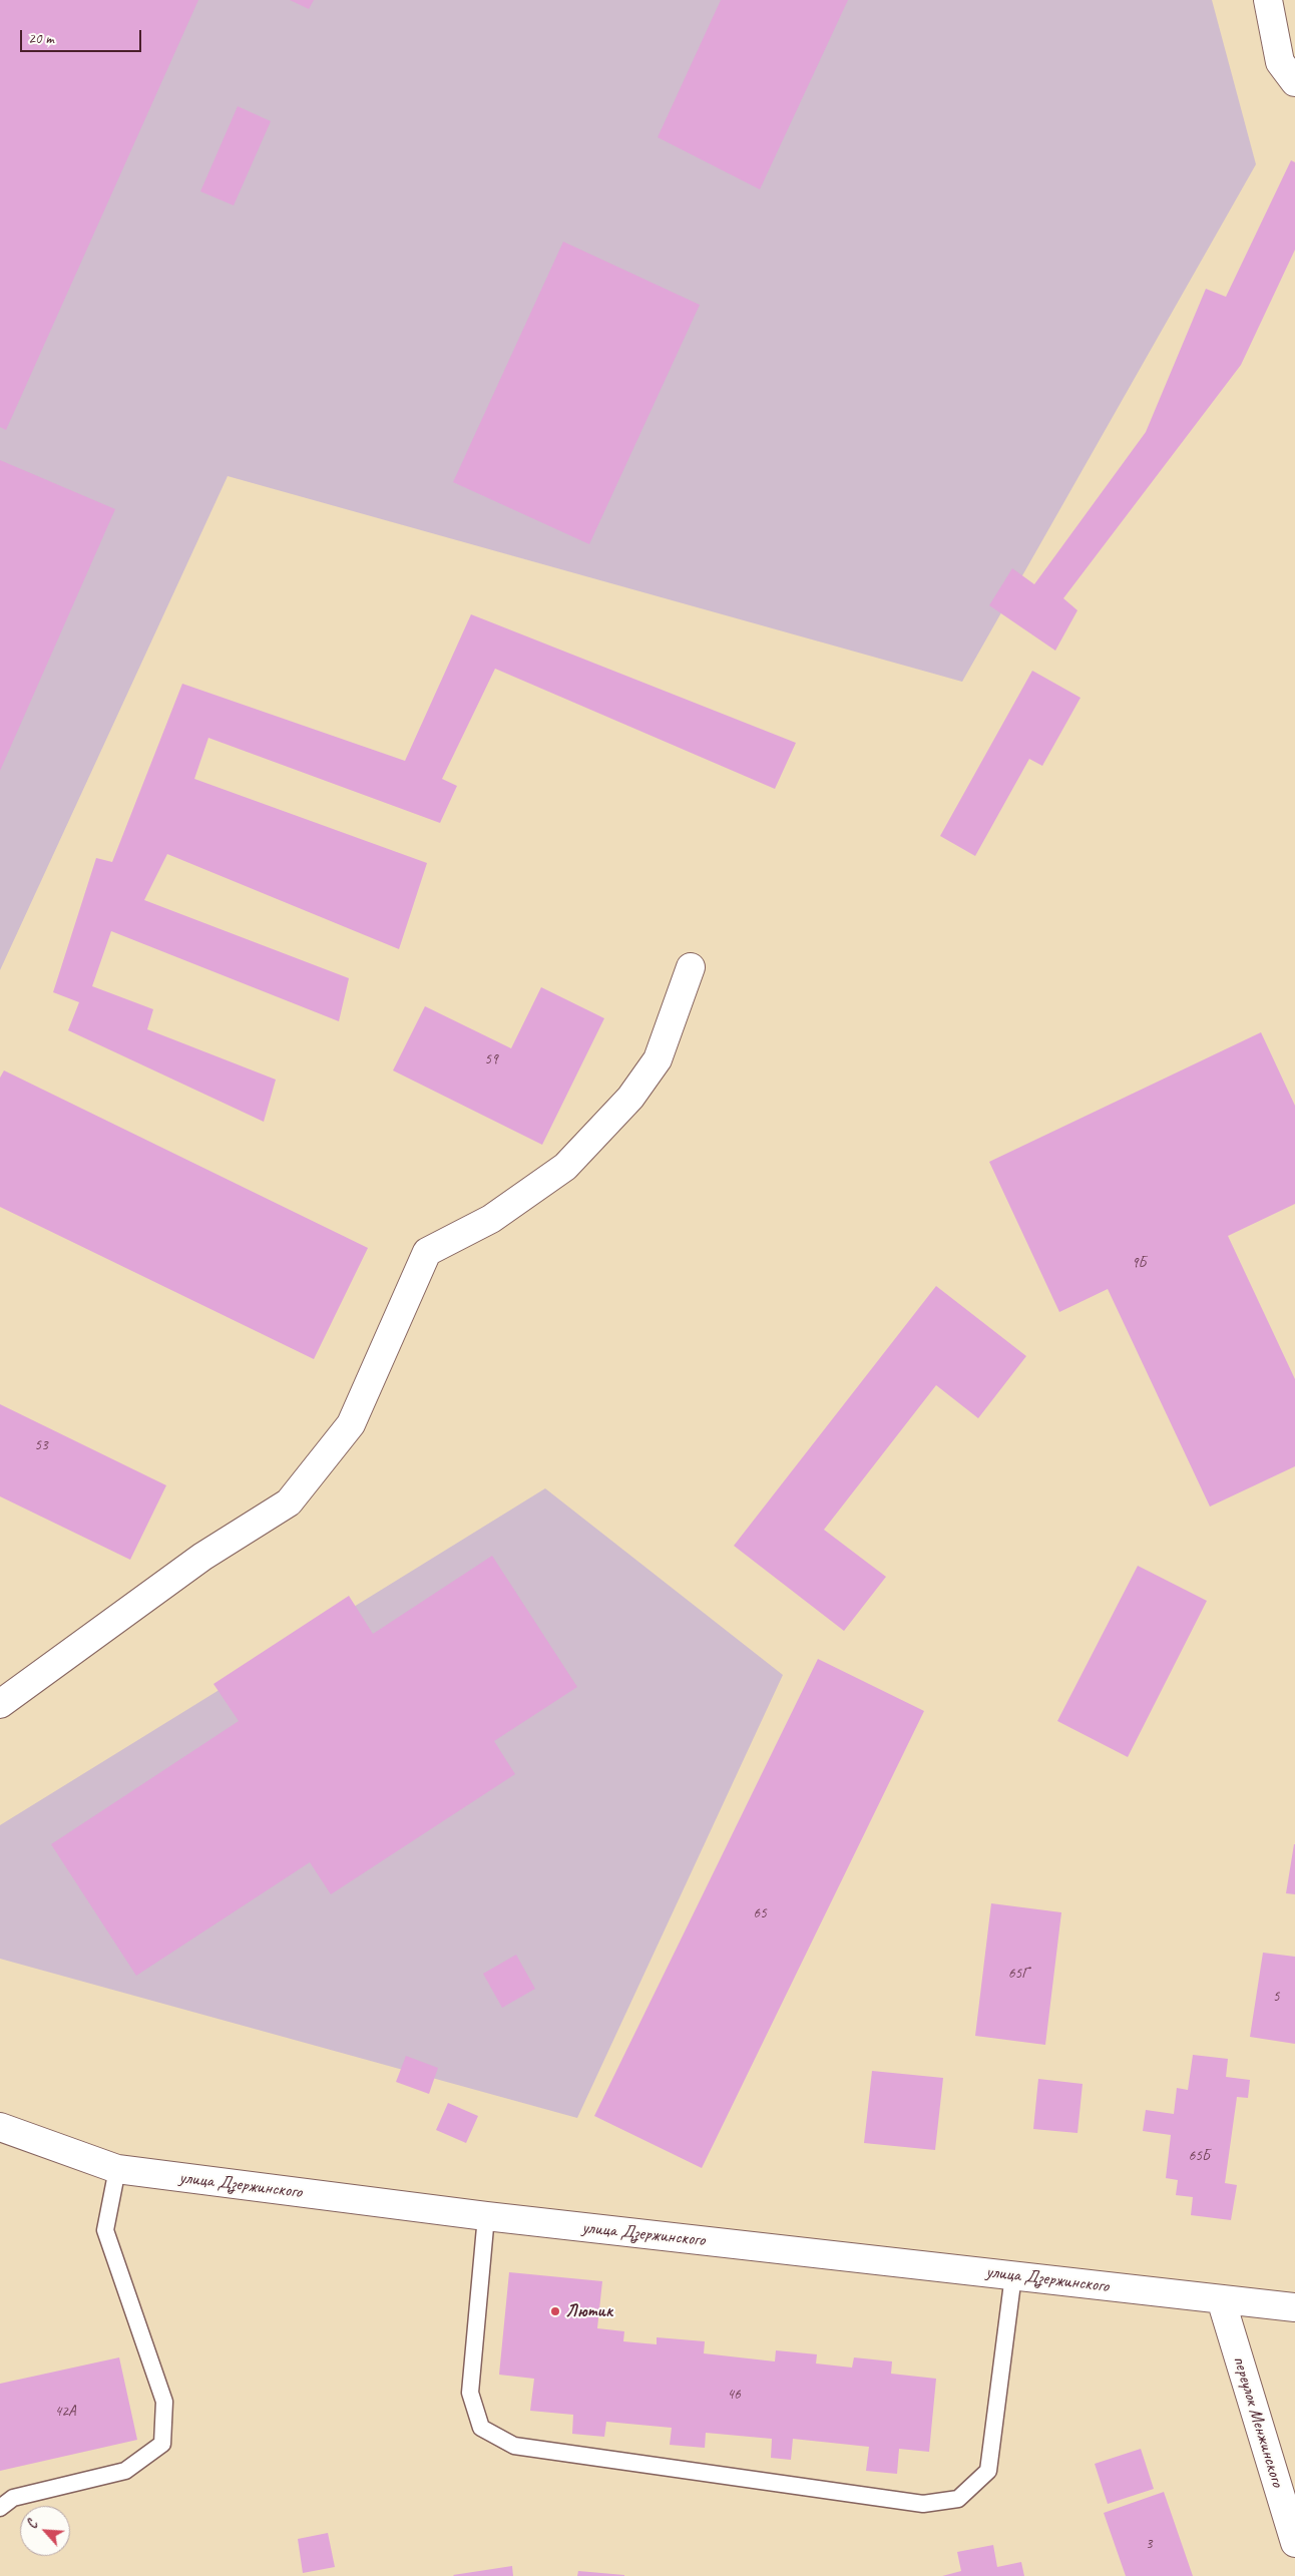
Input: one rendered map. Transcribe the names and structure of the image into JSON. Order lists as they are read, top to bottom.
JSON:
{
  "streets": {
    "street": ["улица Дзержинского", "переулок Менжинского"]
  },
  "crossings": [
    ["улица Дзержинского", "переулок Менжинского"]
  ],
  "places": ["Лютик"],
  "house_numbers": [
    "59",
    "9Б",
    "53",
    "65",
    "65Г",
    "5",
    "65Б",
    "46",
    "42А",
    "3"
  ],
  "scale_bar": "20 m",
  "north": "top left"
}
